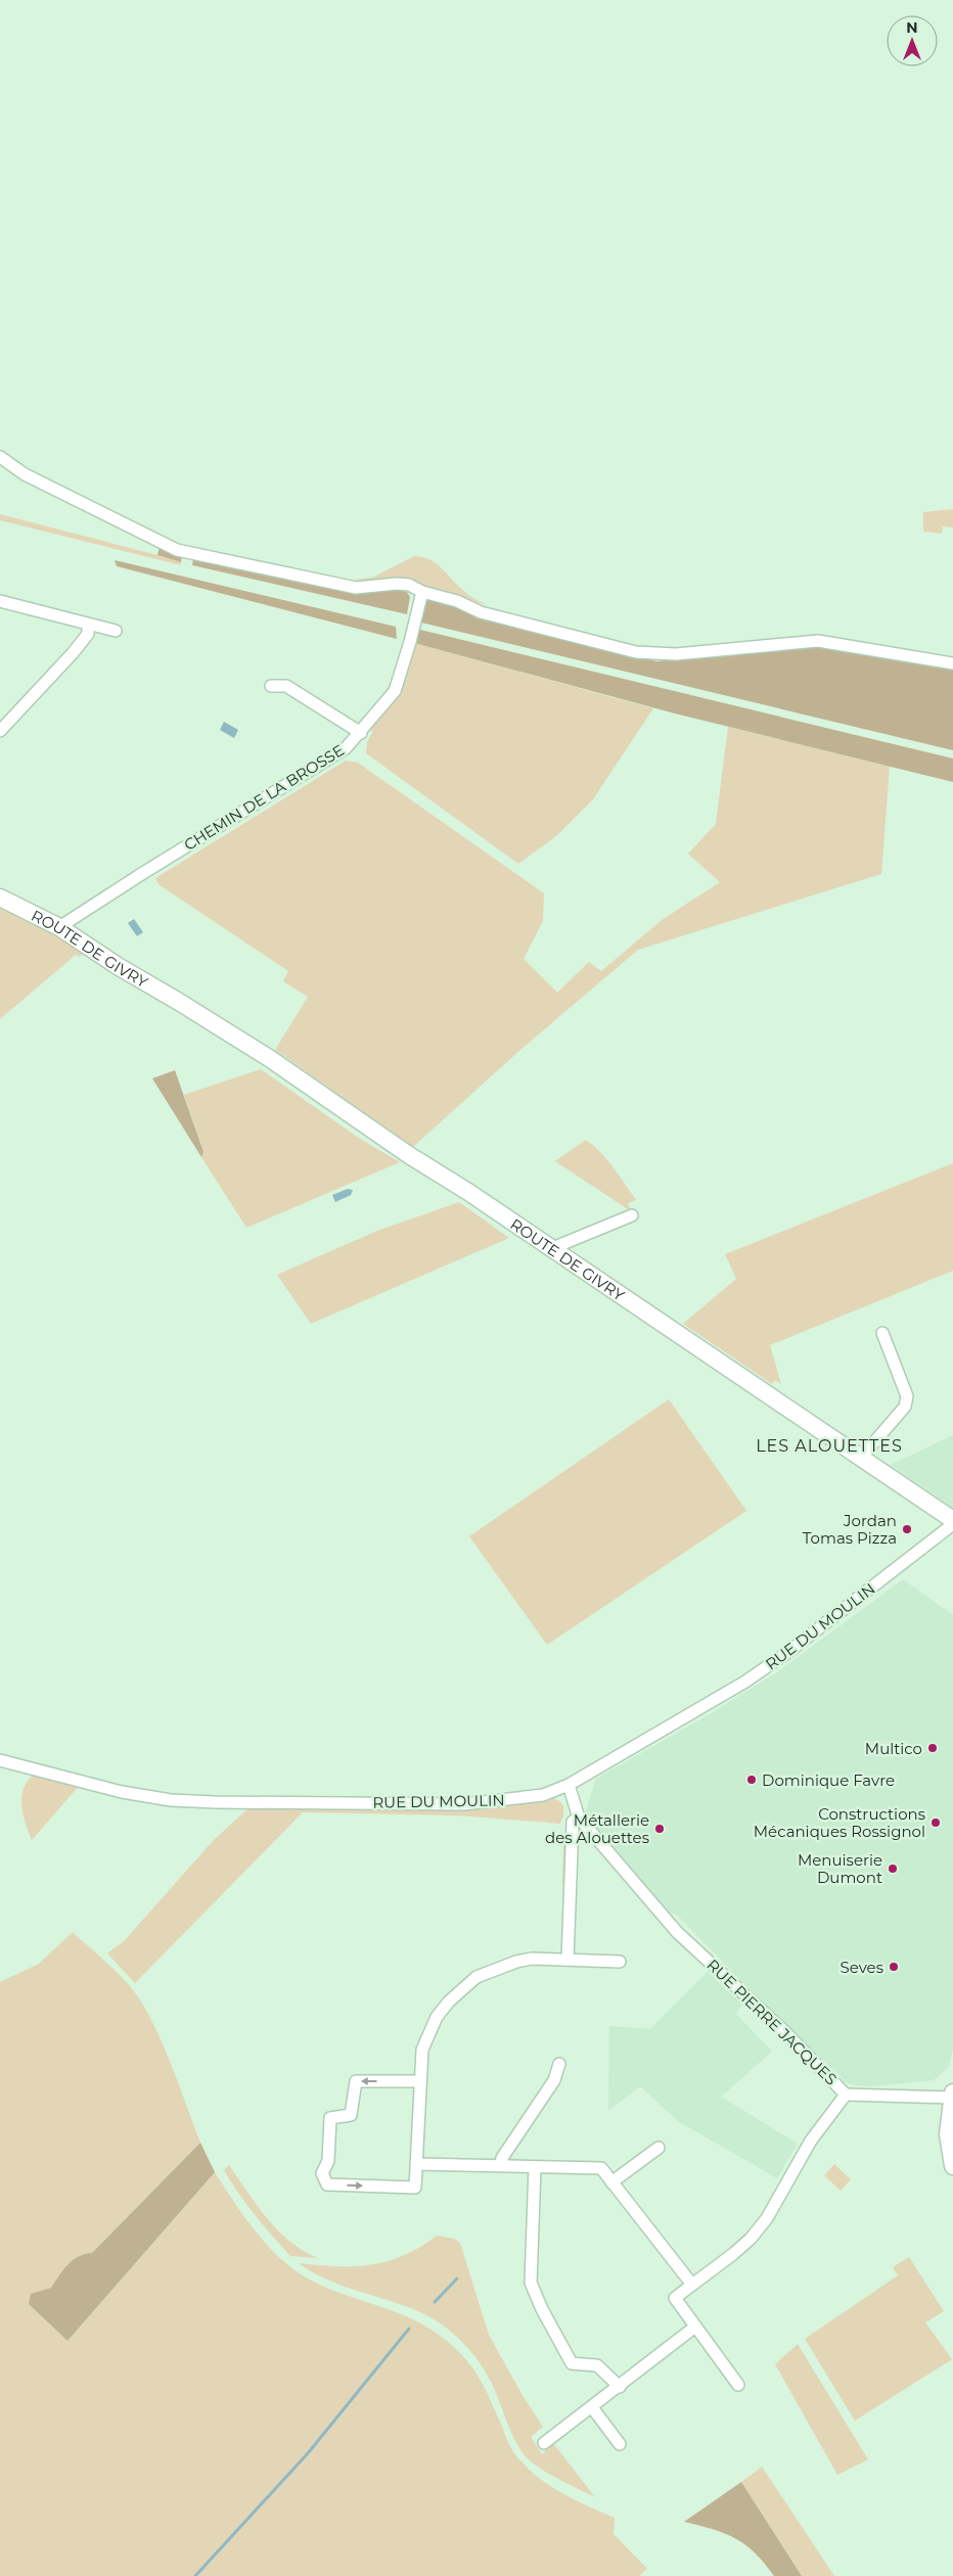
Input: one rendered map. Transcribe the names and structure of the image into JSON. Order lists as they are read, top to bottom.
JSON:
{
  "streets": {
    "main road": ["ROUTE DE GIVRY"],
    "street": ["CHEMIN DE LA BROSSE", "RUE DU MOULIN", "RUE PIERRE JACQUES"]
  },
  "crossings": [
    ["CHEMIN DE LA BROSSE", "ROUTE DE GIVRY"],
    ["RUE DU MOULIN", "RUE PIERRE JACQUES"]
  ],
  "districts": ["LES ALOUETTES"],
  "places": [
    "Jordan Tomas Pizza",
    "Multico",
    "Dominique Favre",
    "Constructions Mécaniques Rossignol",
    "Métallerie des Alouettes",
    "Menuiserie Dumont",
    "Seves"
  ],
  "north": "top"
}
